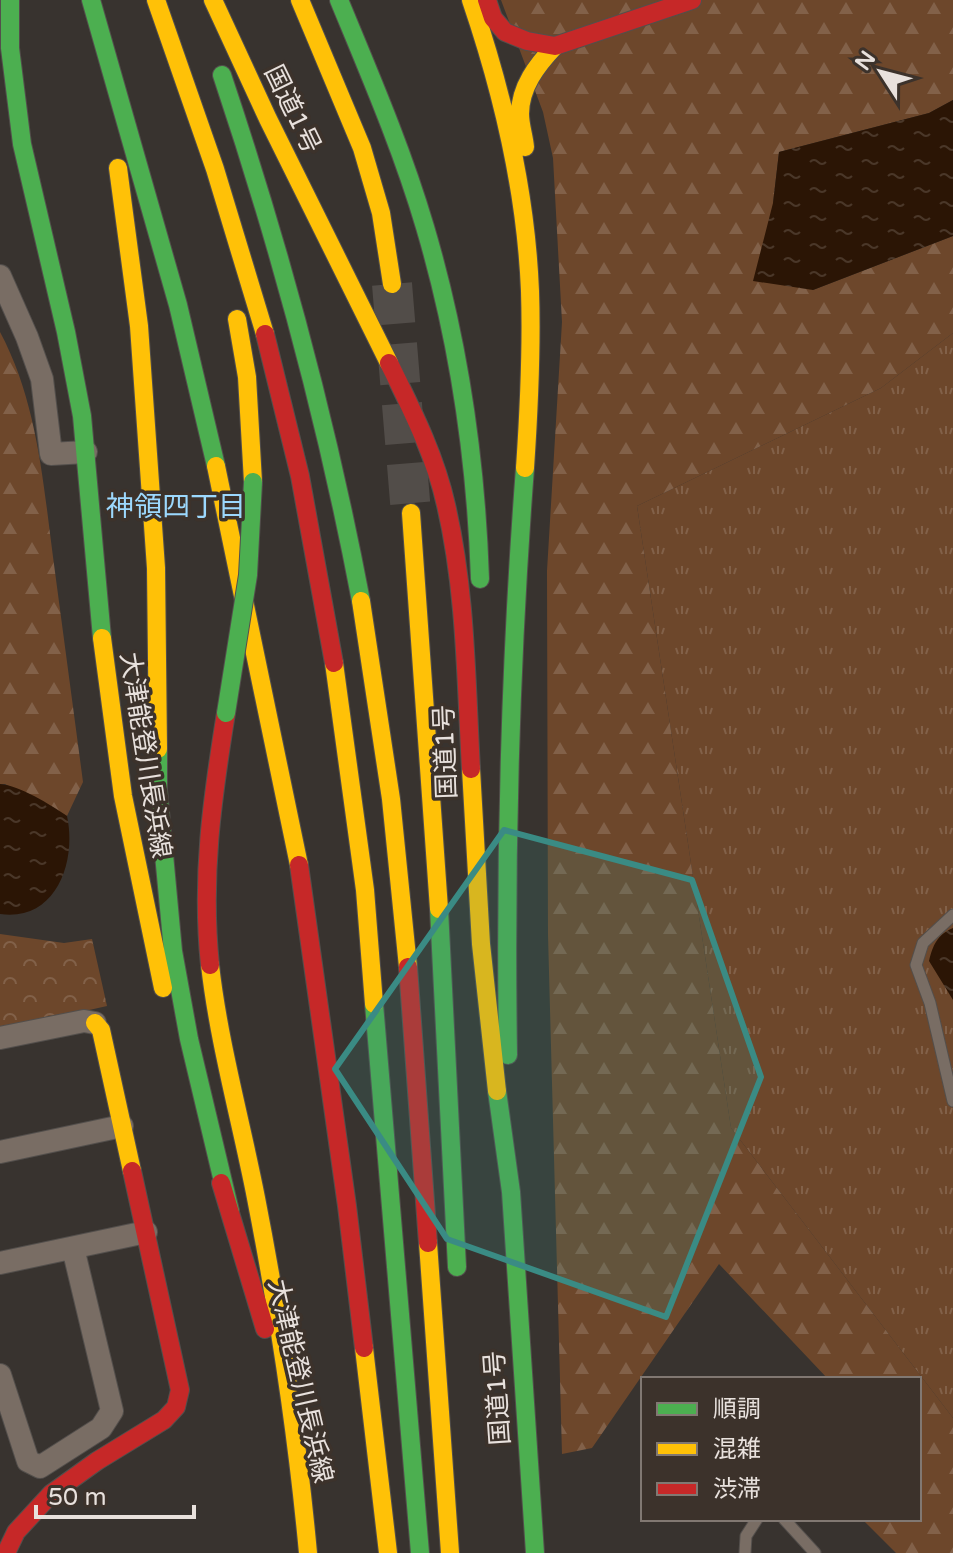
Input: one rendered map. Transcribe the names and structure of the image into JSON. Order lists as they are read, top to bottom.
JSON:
{
  "streets": {
    "main road": ["国道1号", "大津能登川長浜線"]
  },
  "districts": ["神領四丁目"],
  "legend": ["順調", "混雑", "渋滞"],
  "scale_bar": "50 m",
  "north": "top left"
}
